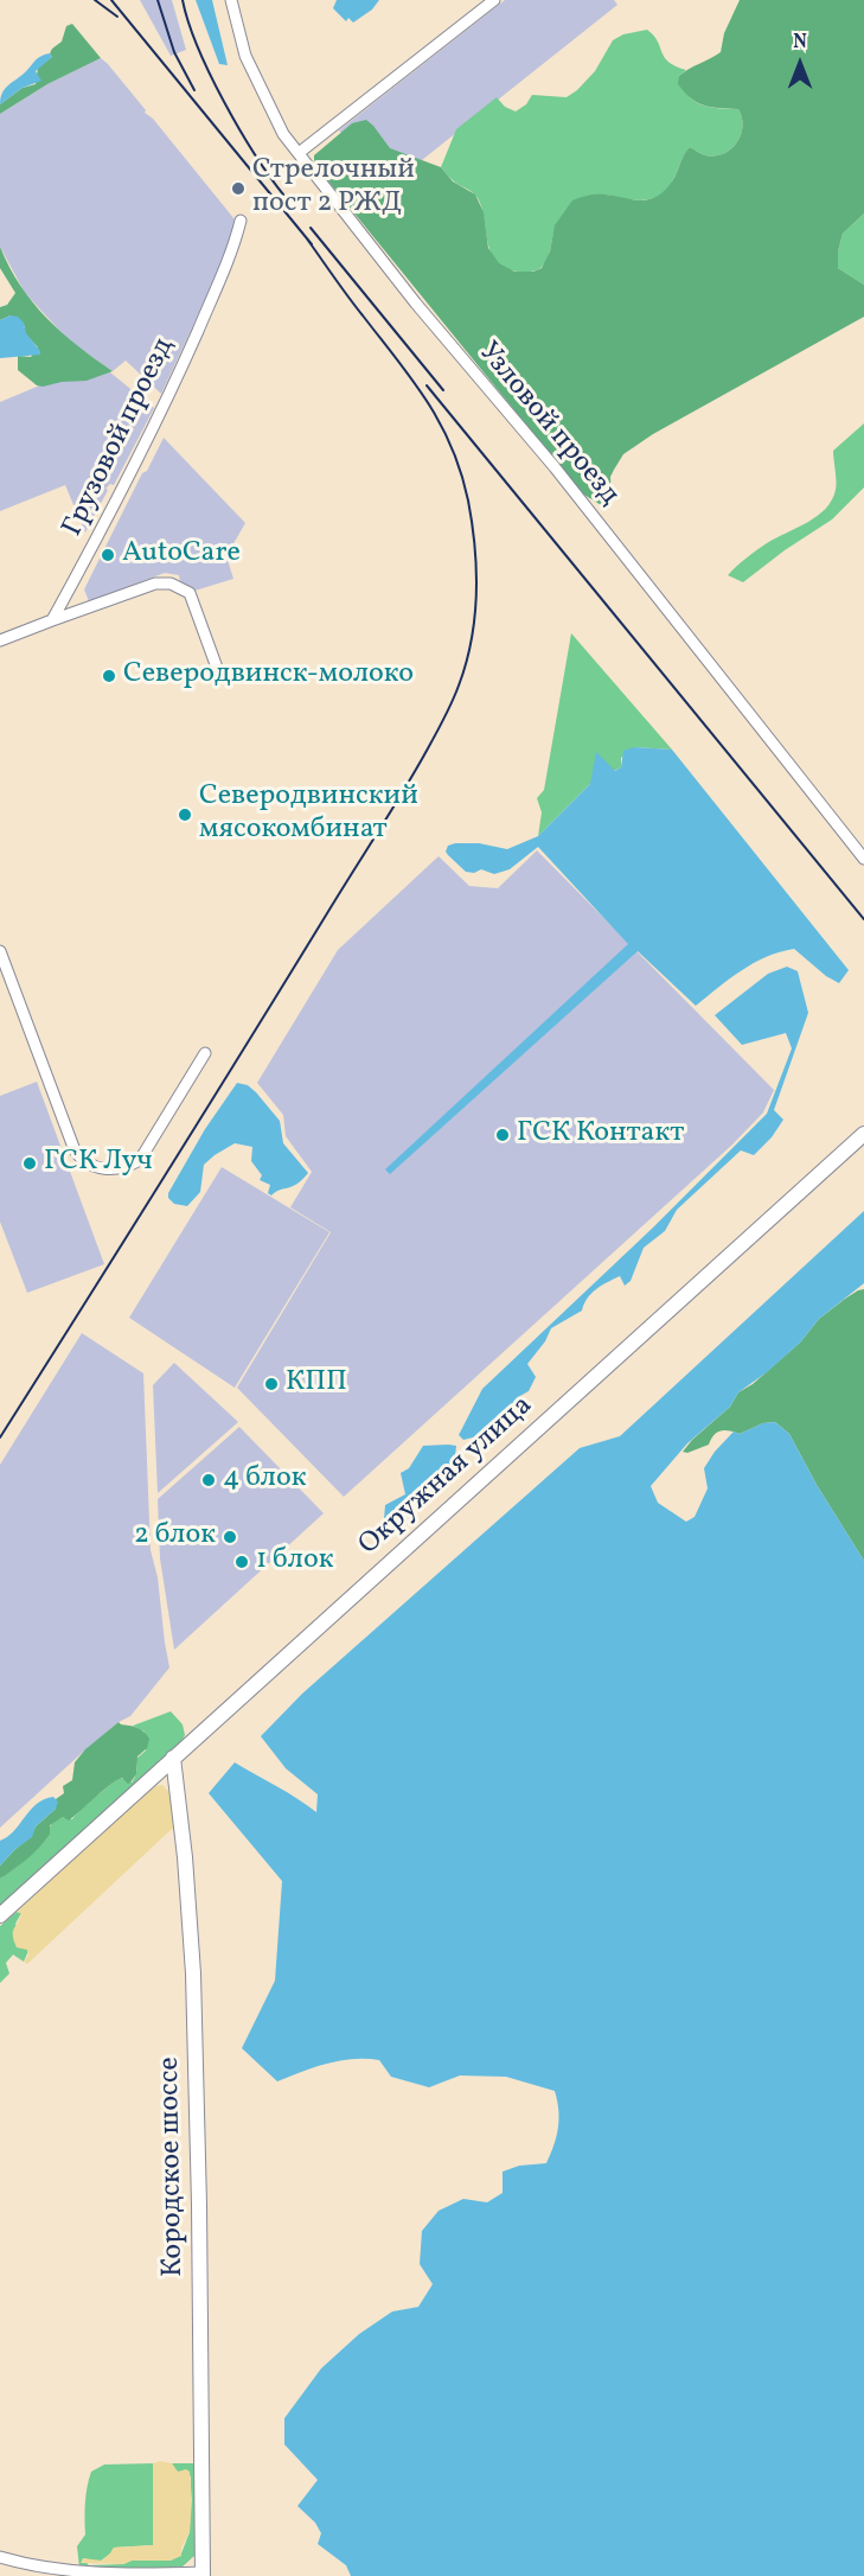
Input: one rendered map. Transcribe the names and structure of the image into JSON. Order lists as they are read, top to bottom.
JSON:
{
  "streets": {
    "main road": ["Окружная улица", "Кородское шоссе"],
    "street": ["Узловой проезд", "Грузовой проезд"]
  },
  "crossings": [
    ["Окружная улица", "Кородское шоссе"]
  ],
  "places": [
    "Стрелочный пост 2 РЖД",
    "AutoCare",
    "Северодвинск-молоко",
    "Северодвинский мясокомбинат",
    "ГСК Контакт",
    "ГСК Луч",
    "КПП",
    "4 блок",
    "2 блок",
    "1 блок"
  ],
  "north": "top"
}
